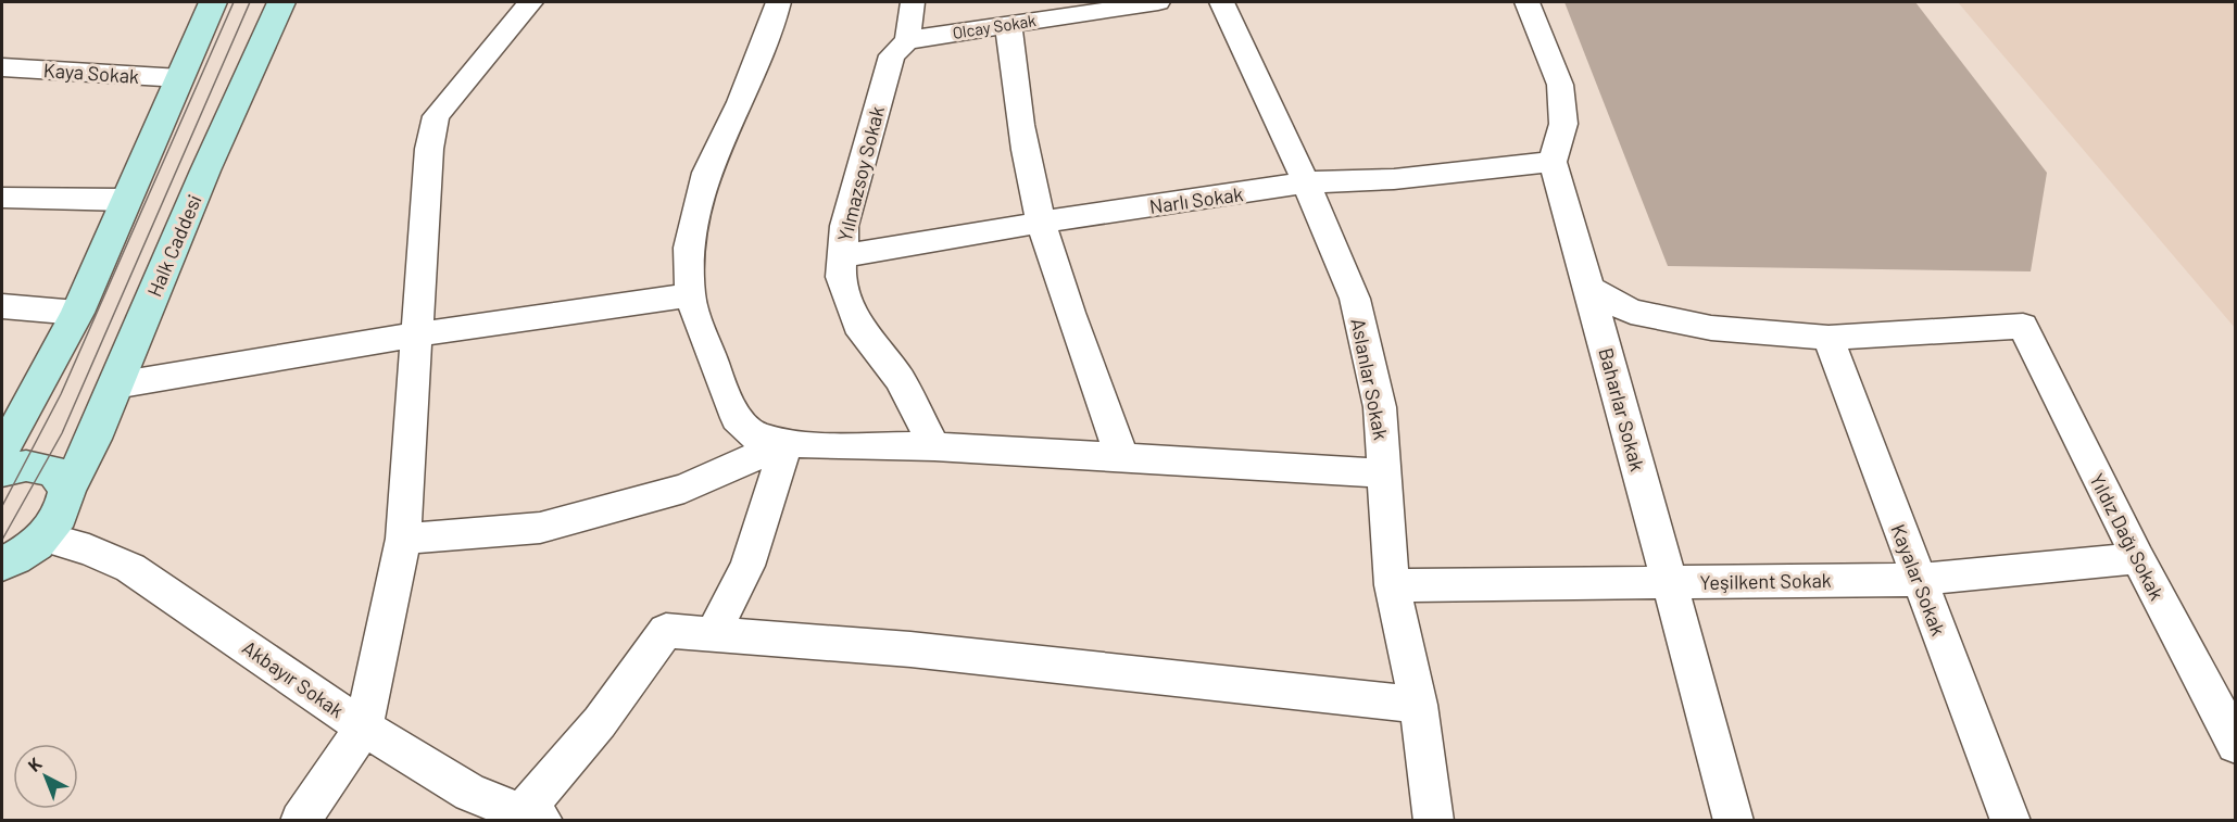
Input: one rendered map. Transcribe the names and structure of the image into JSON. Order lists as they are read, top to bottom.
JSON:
{
  "streets": {
    "main road": ["Halk Caddesi"],
    "street": [
      "Olcay Sokak",
      "Kaya Sokak",
      "Yılmazsoy Sokak",
      "Narlı Sokak",
      "Aslanlar Sokak",
      "Baharlar Sokak",
      "Yıldız Dağı Sokak",
      "Kayalar Sokak",
      "Yeşilkent Sokak",
      "Akbayır Sokak"
    ]
  },
  "crossings": [
    ["Olcay Sokak", "Yılmazsoy Sokak"],
    ["Yılmazsoy Sokak", "Narlı Sokak"],
    ["Narlı Sokak", "Aslanlar Sokak"],
    ["Narlı Sokak", "Baharlar Sokak"],
    ["Halk Caddesi", "Akbayır Sokak"],
    ["Aslanlar Sokak", "Yeşilkent Sokak"],
    ["Baharlar Sokak", "Yeşilkent Sokak"],
    ["Yıldız Dağı Sokak", "Kayalar Sokak"],
    ["Yıldız Dağı Sokak", "Yeşilkent Sokak"],
    ["Kayalar Sokak", "Yeşilkent Sokak"]
  ],
  "north": "top left"
}
